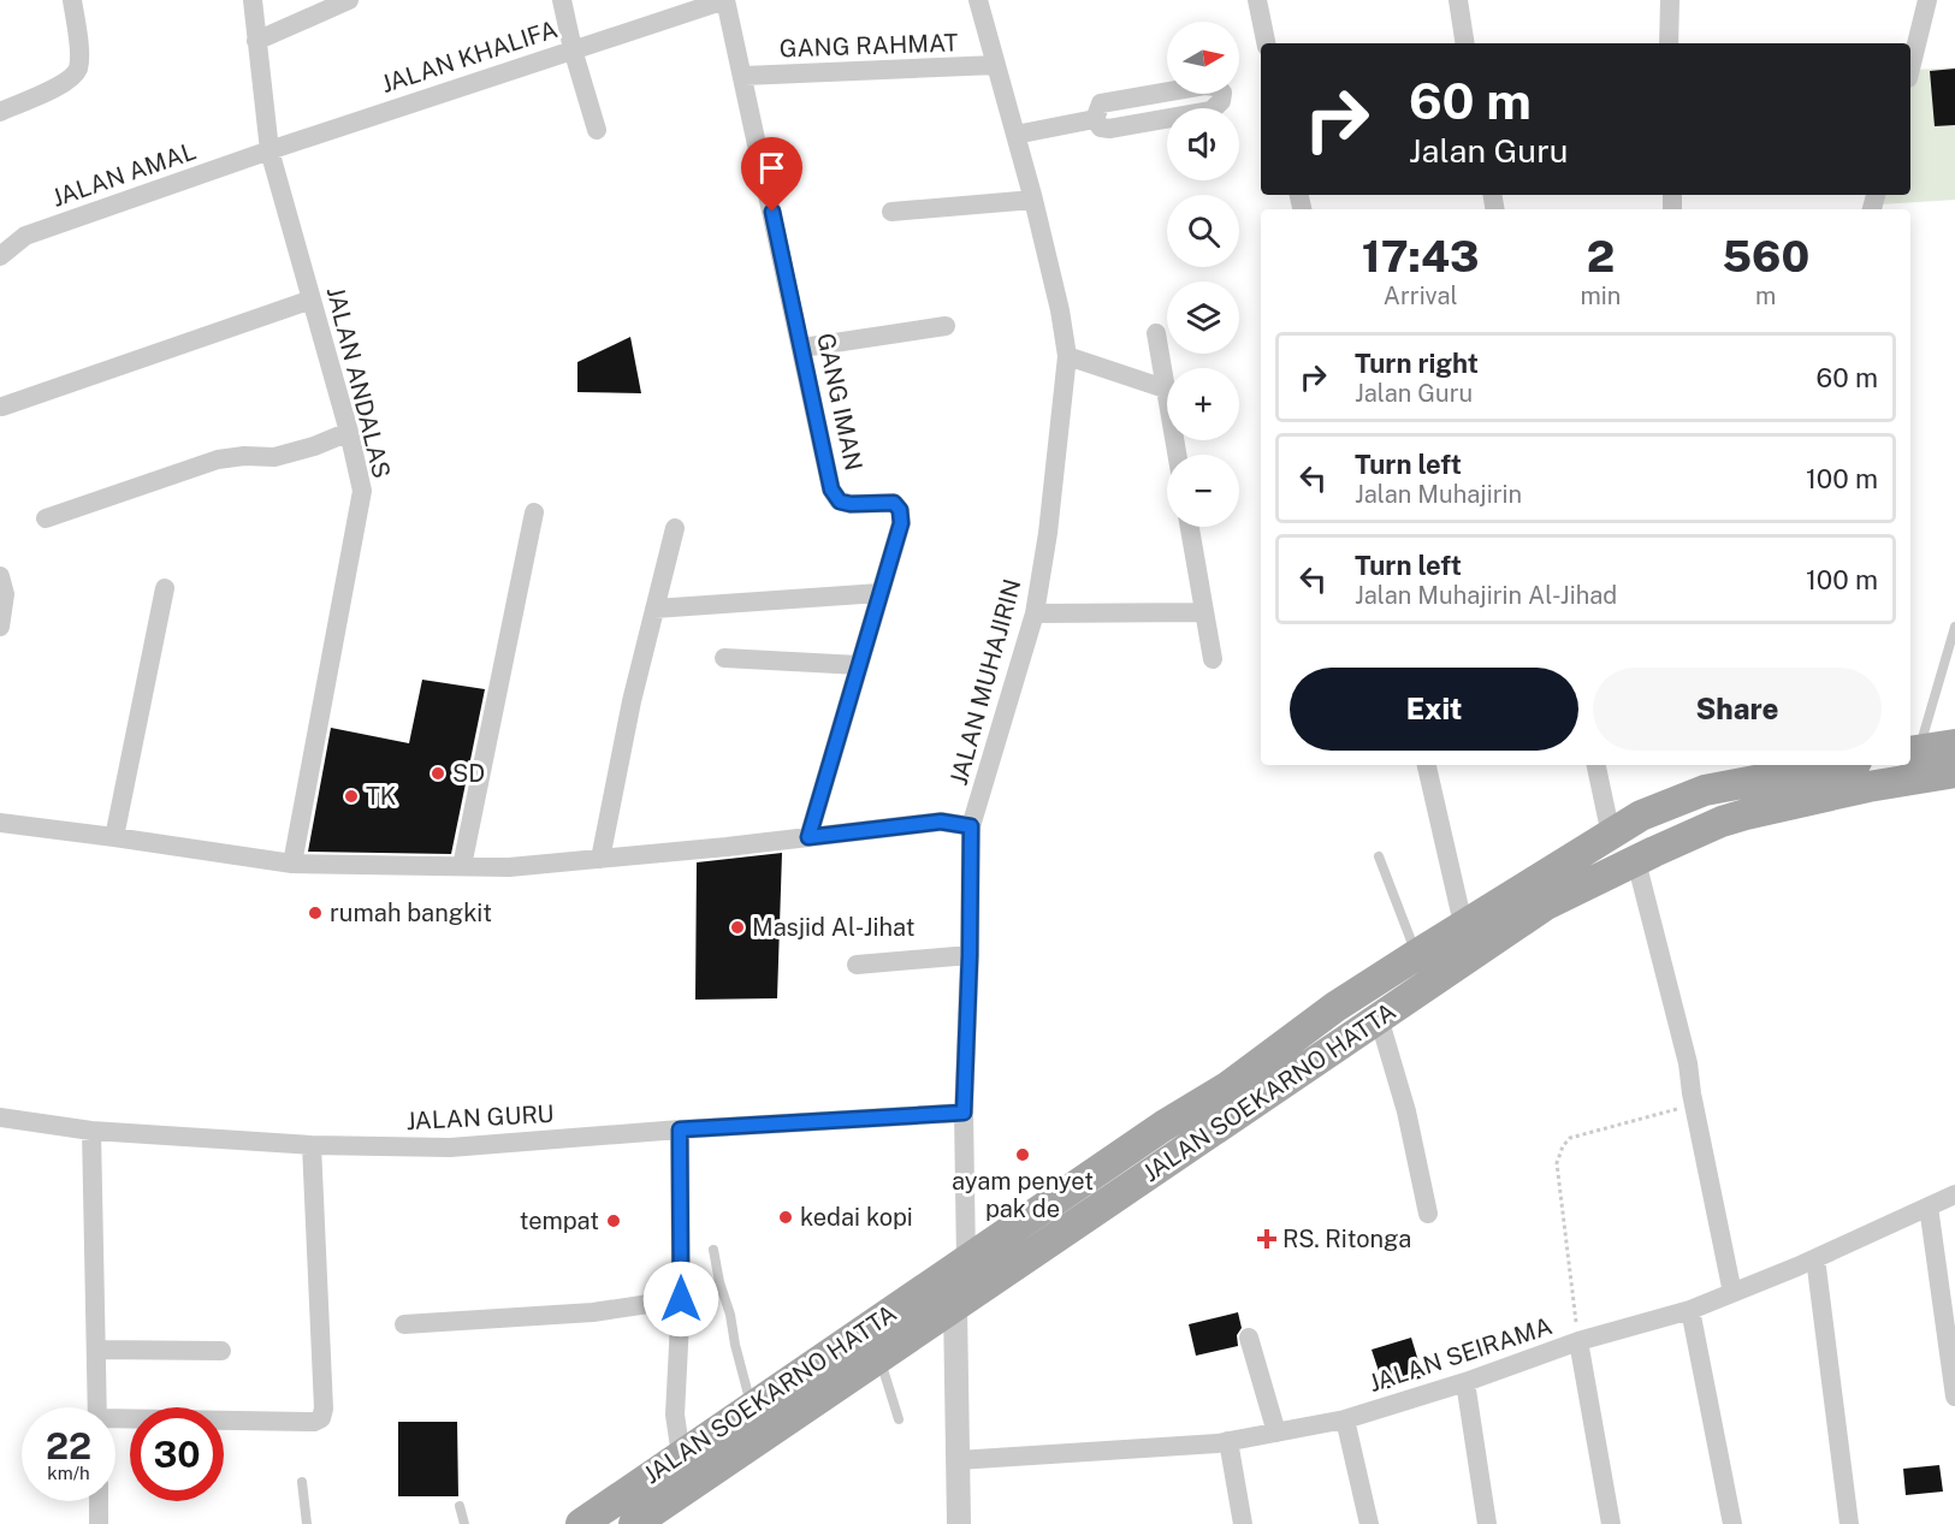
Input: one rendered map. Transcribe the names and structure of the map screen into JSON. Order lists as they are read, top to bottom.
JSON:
{
  "streets": {
    "main road": ["JALAN SOEKARNO HATTA"],
    "street": [
      "GANG RAHMAT",
      "JALAN KHALIFA",
      "JALAN AMAL",
      "JALAN ANDALAS",
      "GANG IMAN",
      "JALAN MUHAJIRIN",
      "JALAN GURU",
      "JALAN SEIRAMA"
    ]
  },
  "crossings": [
    ["GANG RAHMAT", "GANG IMAN"],
    ["GANG RAHMAT", "JALAN MUHAJIRIN"],
    ["JALAN KHALIFA", "JALAN AMAL"],
    ["JALAN KHALIFA", "JALAN ANDALAS"],
    ["JALAN KHALIFA", "GANG IMAN"],
    ["JALAN AMAL", "JALAN ANDALAS"],
    ["JALAN MUHAJIRIN", "JALAN SOEKARNO HATTA"],
    ["JALAN MUHAJIRIN", "JALAN GURU"]
  ],
  "places": {
    "other": [
      "SD",
      "TK",
      "rumah bangkit",
      "Masjid Al-Jihat",
      "ayam penyet pak de",
      "kedai kopi",
      "tempat"
    ],
    "health": ["RS. Ritonga"]
  },
  "north": "right",
  "page": {
    "map_buttons": ["+", "−"],
    "turn": ["60 m", "Jalan Guru"],
    "eta": [
      "17:43",
      "Arrival",
      "2",
      "min",
      "560",
      "m"
    ],
    "list": [
      {
        "name": "Turn right",
        "note": "Jalan Guru",
        "value": "60 m"
      },
      {
        "name": "Turn left",
        "note": "Jalan Muhajirin",
        "value": "100 m"
      },
      {
        "name": "Turn left",
        "note": "Jalan Muhajirin Al-Jihad",
        "value": "100 m"
      }
    ],
    "buttons": ["Exit", "Share"],
    "speed": "22 km/h",
    "limit": "30"
  }
}
